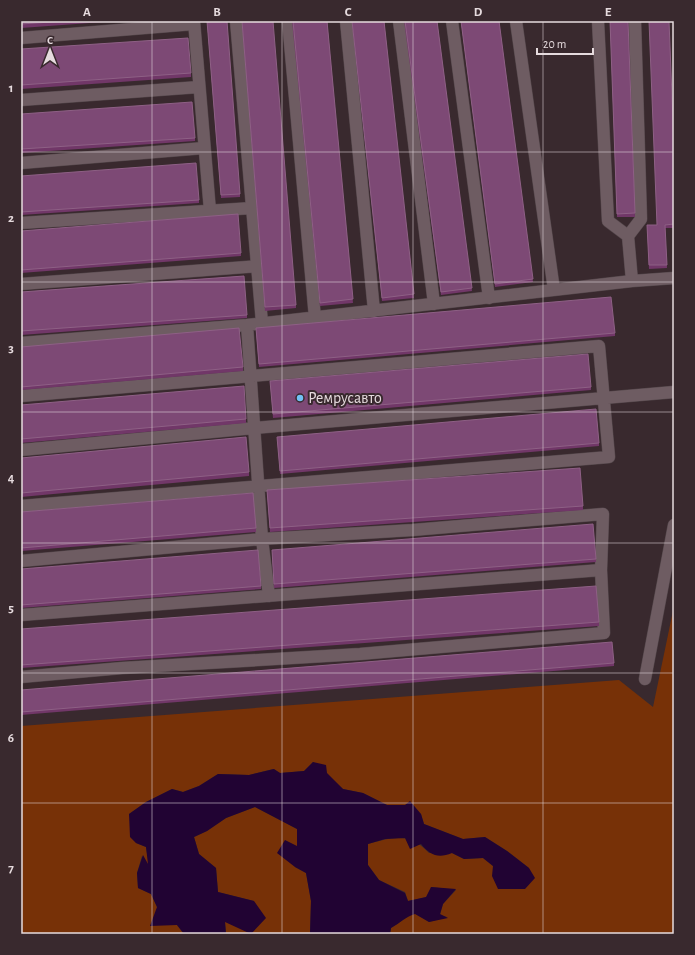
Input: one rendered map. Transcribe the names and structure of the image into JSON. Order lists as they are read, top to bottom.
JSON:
{
  "places": ["Ремрусавто"],
  "scale_bar": "20 m",
  "north": "top",
  "grid": {
    "columns": [
      "A",
      "B",
      "C",
      "D",
      "E"
    ],
    "rows": [
      "1",
      "2",
      "3",
      "4",
      "5",
      "6",
      "7"
    ]
  }
}
